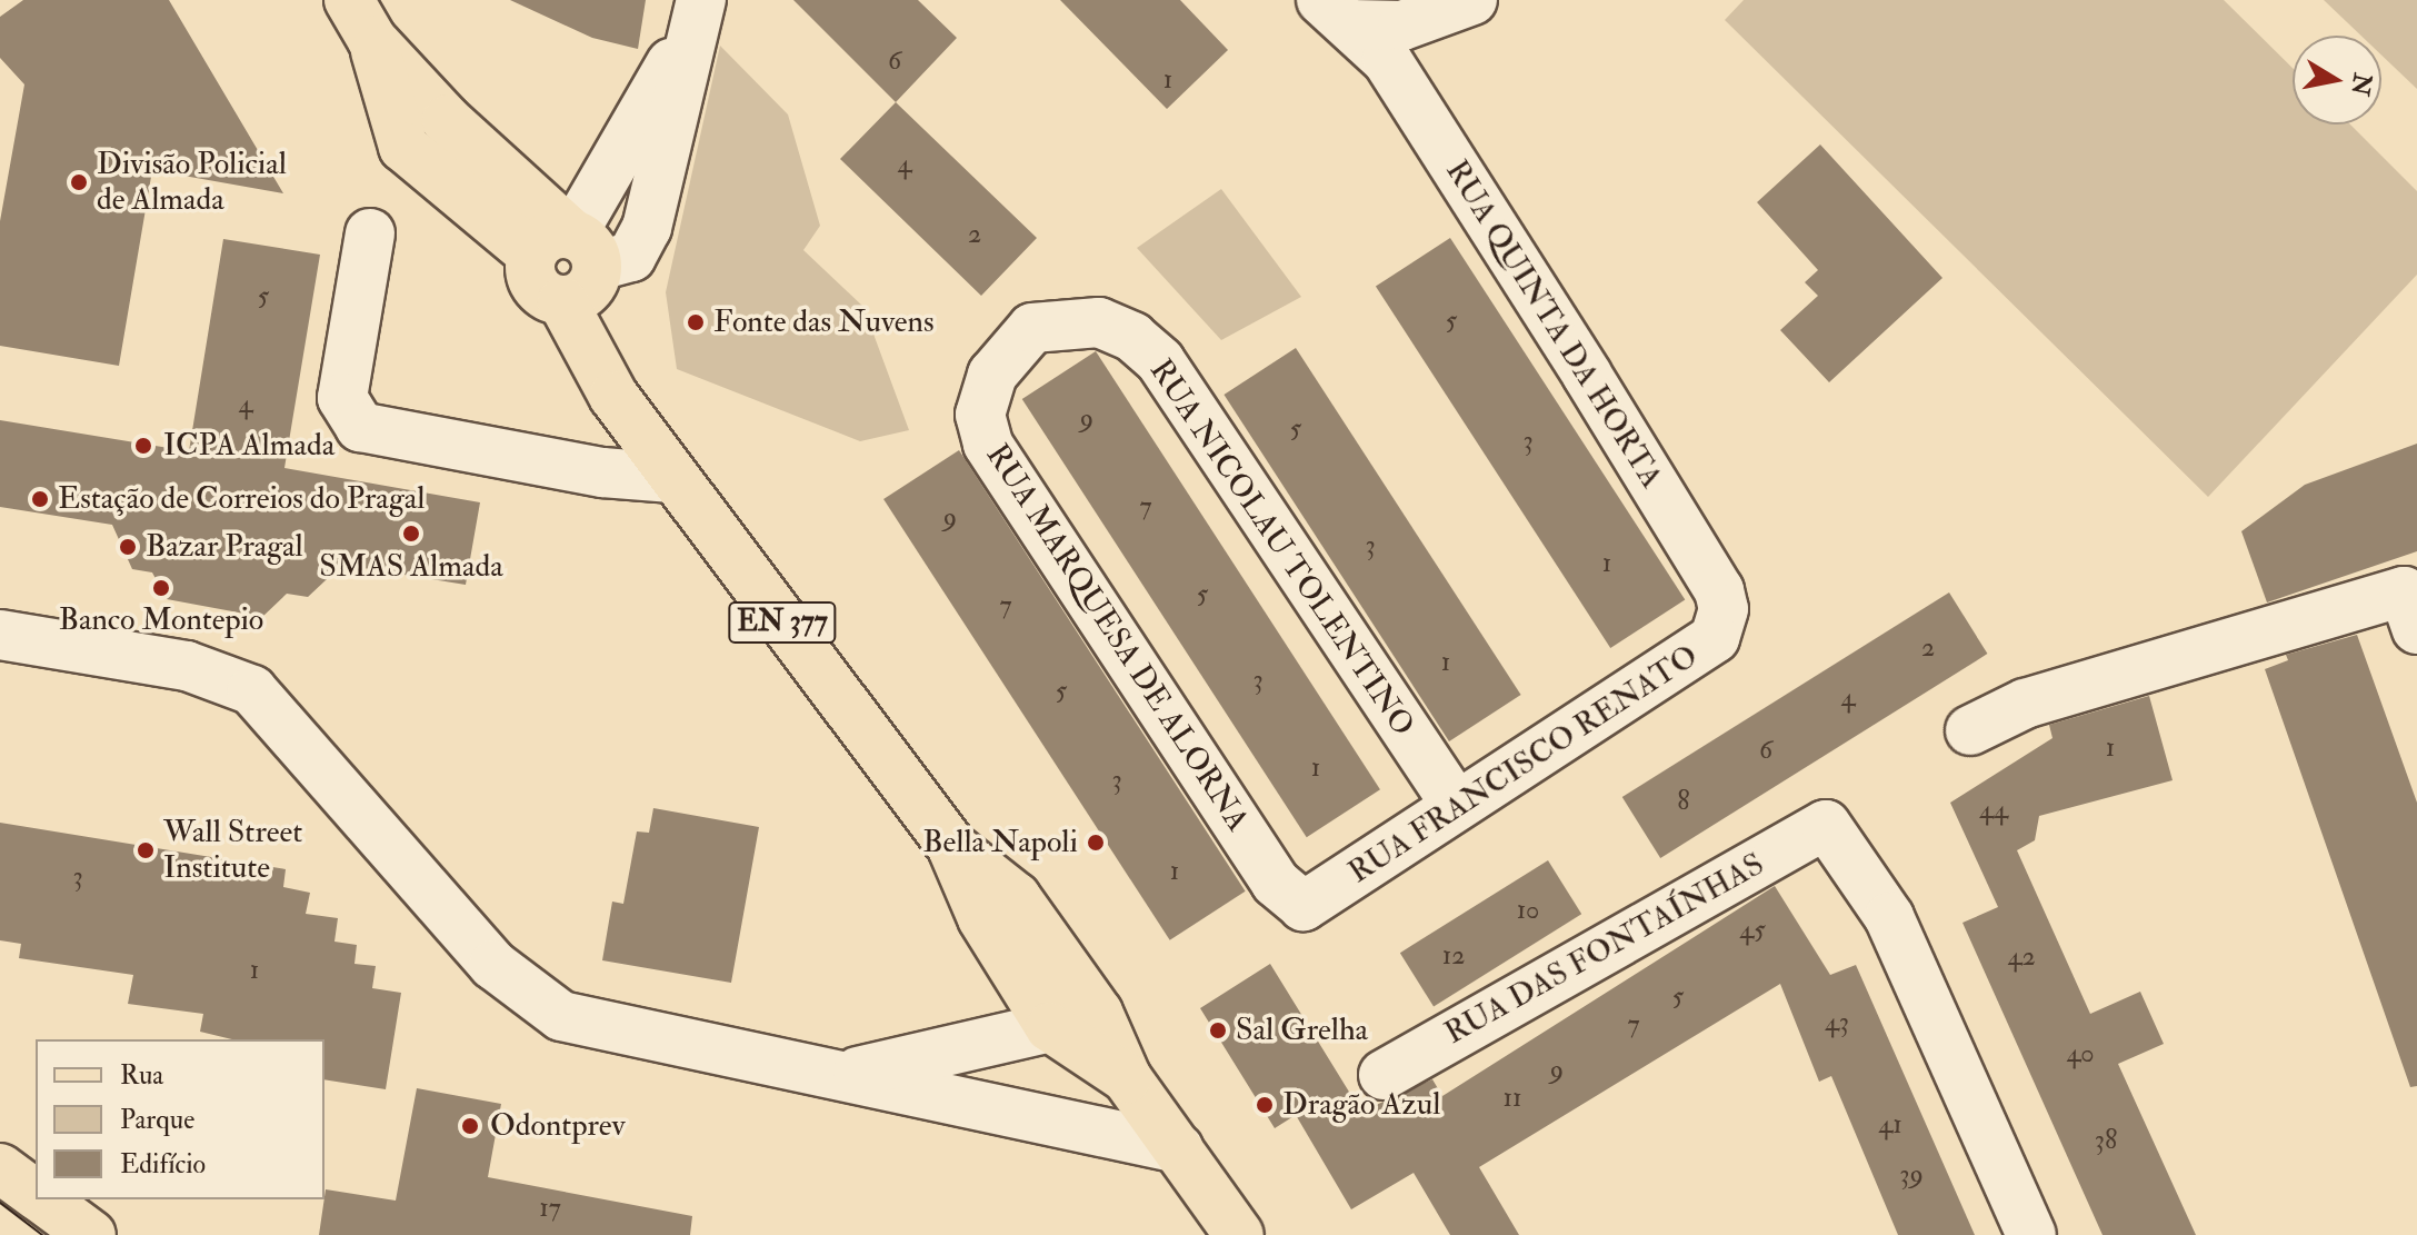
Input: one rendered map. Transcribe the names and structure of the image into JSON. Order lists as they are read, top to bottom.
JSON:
{
  "streets": {
    "main road": ["EN 377"],
    "street": [
      "RUA QUINTA DA HORTA",
      "RUA NICOLAU TOLENTINO",
      "RUA MARQUESA DE ALORNA",
      "RUA FRANCISCO RENATO",
      "RUA DAS FONTAÍNHAS"
    ]
  },
  "crossings": [
    ["RUA QUINTA DA HORTA", "RUA FRANCISCO RENATO"],
    ["RUA NICOLAU TOLENTINO", "RUA MARQUESA DE ALORNA"],
    ["RUA NICOLAU TOLENTINO", "RUA FRANCISCO RENATO"],
    ["RUA MARQUESA DE ALORNA", "RUA FRANCISCO RENATO"]
  ],
  "places": [
    "Divisão Policial de Almada",
    "Fonte das Nuvens",
    "ICPA Almada",
    "Estação de Correios do Pragal",
    "SMAS Almada",
    "Bazar Pragal",
    "Banco Montepio",
    "Bella Napoli",
    "Wall Street Institute",
    "Sal Grelha",
    "Dragão Azul",
    "Odontprev"
  ],
  "house_numbers": [
    "6",
    "1",
    "4",
    "2",
    "5",
    "5",
    "4",
    "9",
    "5",
    "3",
    "7",
    "9",
    "3",
    "1",
    "5",
    "7",
    "2",
    "1",
    "3",
    "5",
    "4",
    "1",
    "6",
    "1",
    "3",
    "8",
    "44",
    "1",
    "3",
    "10",
    "45",
    "12",
    "42",
    "1",
    "5",
    "43",
    "7",
    "40",
    "9",
    "11",
    "41",
    "38",
    "39",
    "17"
  ],
  "legend": ["Rua", "Parque", "Edifício"],
  "north": "right"
}
